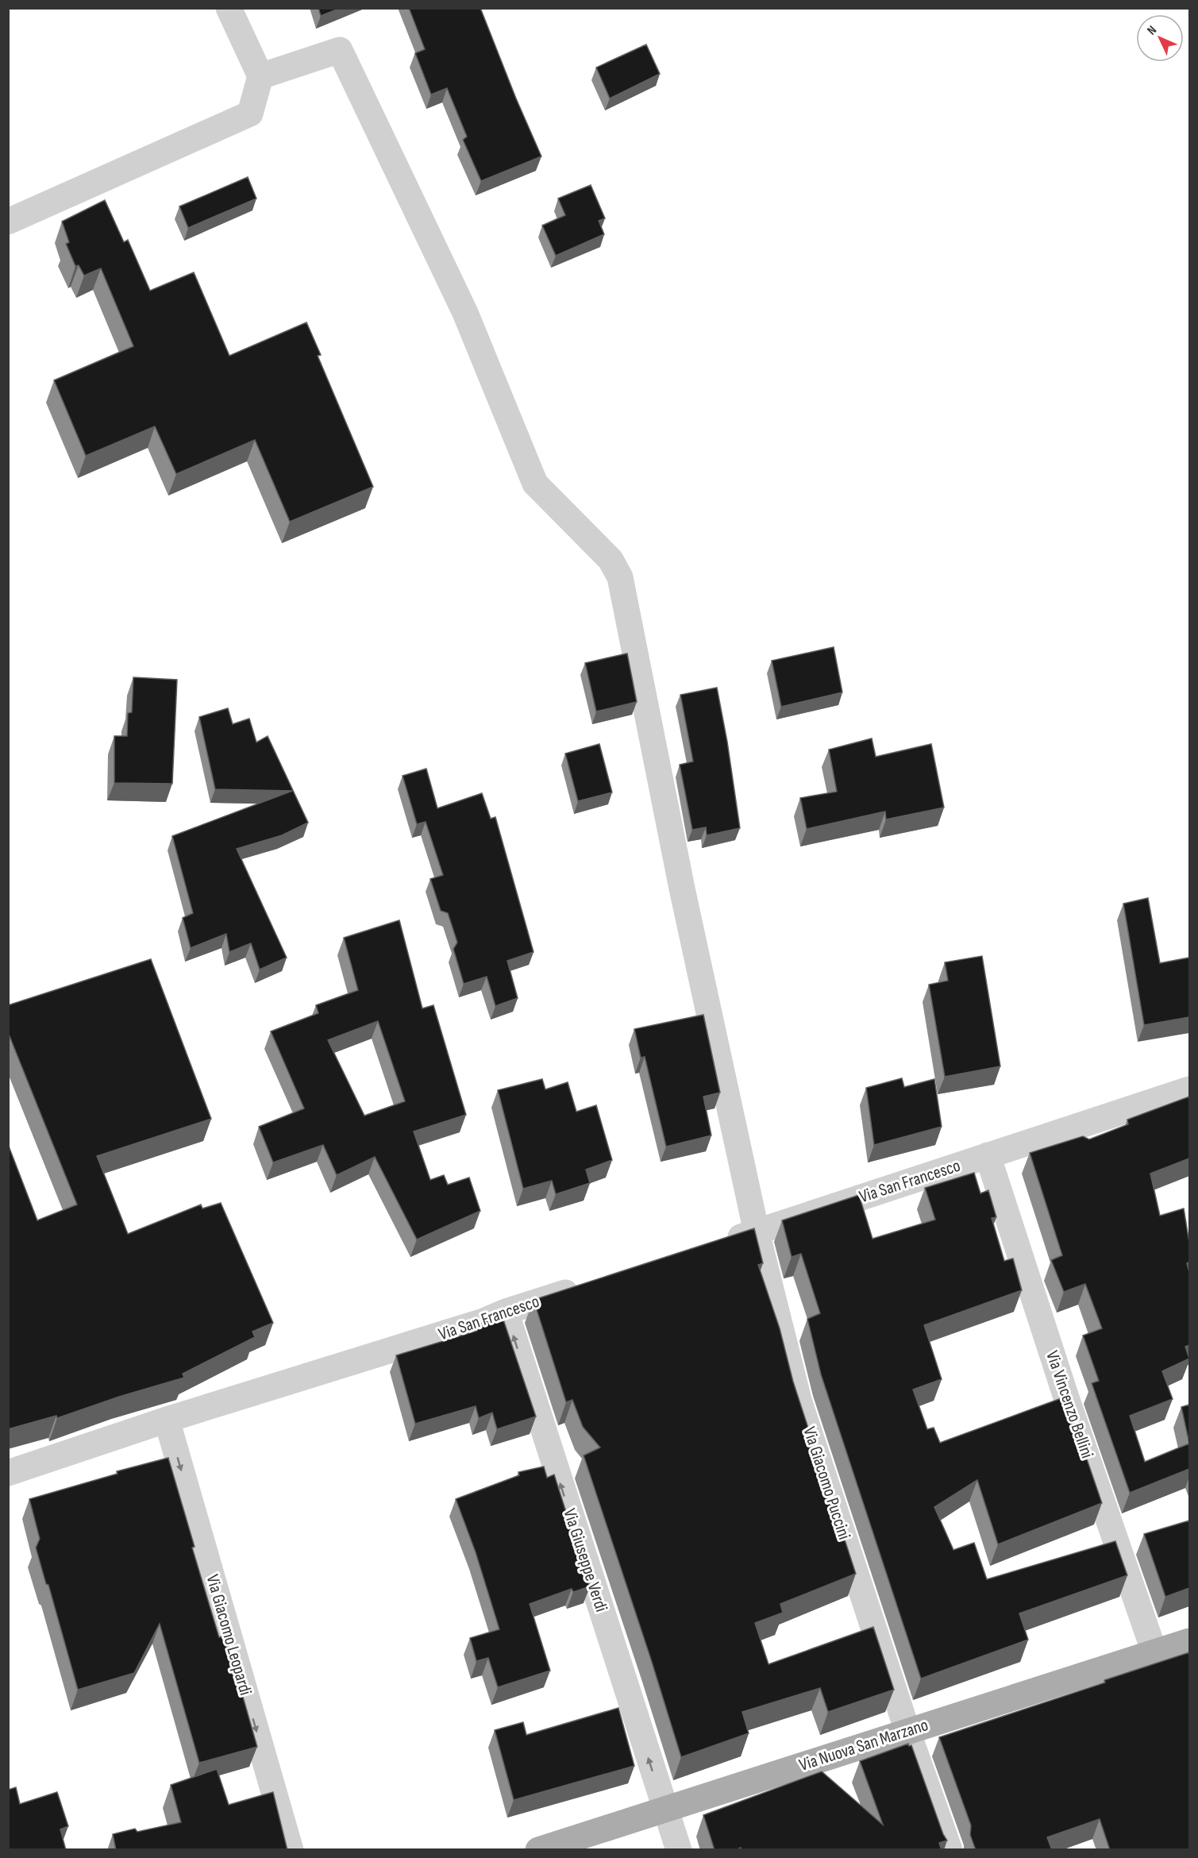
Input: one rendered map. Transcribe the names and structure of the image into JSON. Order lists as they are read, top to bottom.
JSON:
{
  "streets": {
    "main road": ["Via Nuova San Marzano"],
    "street": [
      "Via San Francesco",
      "Via Vincenzo Bellini",
      "Via Giacomo Puccini",
      "Via Giuseppe Verdi",
      "Via Giacomo Leopardi"
    ]
  },
  "crossings": [
    ["Via San Francesco", "Via Vincenzo Bellini"],
    ["Via San Francesco", "Via Giacomo Puccini"],
    ["Via San Francesco", "Via Giuseppe Verdi"],
    ["Via San Francesco", "Via Giacomo Leopardi"],
    ["Via Vincenzo Bellini", "Via Nuova San Marzano"],
    ["Via Giacomo Puccini", "Via Nuova San Marzano"],
    ["Via Giuseppe Verdi", "Via Nuova San Marzano"]
  ],
  "one_way": ["Via Giuseppe Verdi", "Via Giacomo Leopardi"],
  "north": "top left"
}
